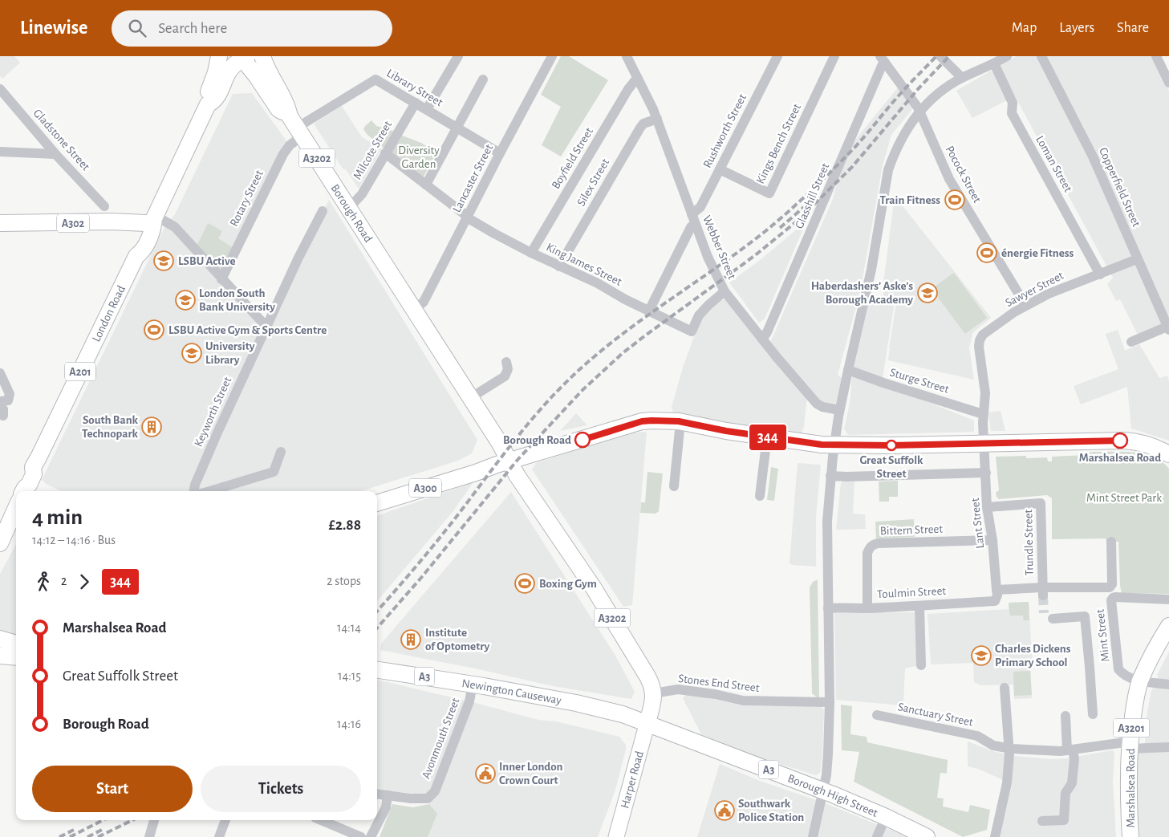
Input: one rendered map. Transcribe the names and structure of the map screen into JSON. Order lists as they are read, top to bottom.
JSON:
{
  "streets": {
    "main road": [
      "A3202",
      "Borough Road",
      "A302",
      "London Road",
      "A201",
      "A300",
      "A3",
      "Newington Causeway",
      "A3201",
      "Harper Road",
      "Marshalsea Road",
      "Borough High Street"
    ],
    "street": [
      "Library Street",
      "Rushworth Street",
      "Gladstone Street",
      "Kings Bench Street",
      "Milcote Street",
      "Boyfield Street",
      "Loman Street",
      "Pocock Street",
      "Lancaster Street",
      "Silex Street",
      "Copperfield Street",
      "Glasshill Street",
      "Rotary Street",
      "Webber Street",
      "King James Street",
      "Sawyer Street",
      "Sturge Street",
      "Keyworth Street",
      "Lant Street",
      "Bittern Street",
      "Trundle Street",
      "Toulmin Street",
      "Mint Street",
      "Stones End Street",
      "Sanctuary Street",
      "Avonmouth Street"
    ]
  },
  "crossings": [
    ["Library Street", "Milcote Street"],
    ["Library Street", "Lancaster Street"],
    ["Library Street", "Rotary Street"],
    ["Library Street", "Borough Road"],
    ["Rushworth Street", "Kings Bench Street"],
    ["Rushworth Street", "Webber Street"],
    ["Milcote Street", "Borough Road"],
    ["Milcote Street", "King James Street"],
    ["Boyfield Street", "Webber Street"],
    ["Boyfield Street", "King James Street"],
    ["Loman Street", "Sawyer Street"],
    ["Pocock Street", "Glasshill Street"],
    ["Pocock Street", "Sawyer Street"],
    ["Lancaster Street", "Borough Road"],
    ["Lancaster Street", "King James Street"],
    ["Silex Street", "Webber Street"],
    ["Silex Street", "King James Street"],
    ["Copperfield Street", "Sawyer Street"],
    ["Glasshill Street", "Webber Street"],
    ["Rotary Street", "Borough Road"],
    ["Borough Road", "A201"],
    ["Borough Road", "A300"],
    ["Borough Road", "Stones End Street"],
    ["A302", "London Road"],
    ["A302", "A201"],
    ["Webber Street", "King James Street"],
    ["Sawyer Street", "Sturge Street"],
    ["Sawyer Street", "A300"],
    ["Sawyer Street", "Lant Street"],
    ["London Road", "A201"],
    ["A300", "Lant Street"],
    ["Lant Street", "Bittern Street"],
    ["Lant Street", "Trundle Street"],
    ["Lant Street", "Toulmin Street"],
    ["Bittern Street", "Toulmin Street"],
    ["Trundle Street", "Toulmin Street"],
    ["Mint Street", "Marshalsea Road"],
    ["Newington Causeway", "Avonmouth Street"],
    ["Newington Causeway", "Harper Road"],
    ["Newington Causeway", "Borough High Street"],
    ["Sanctuary Street", "Marshalsea Road"],
    ["Harper Road", "Borough High Street"]
  ],
  "parks": ["Diversity Garden", "Mint Street Park"],
  "places": {
    "sports": [
      "Train Fitness",
      "énergie Fitness",
      "LSBU Active Gym & Sports Centre",
      "Boxing Gym"
    ],
    "school or university": [
      "LSBU Active",
      "Haberdashers’ Aske’s Borough Academy",
      "London South Bank University",
      "University Library",
      "Charles Dickens Primary School"
    ],
    "building": ["South Bank Technopark", "Institute of Optometry"],
    "other": ["Borough Road", "Marshalsea Road", "Great Suffolk Street"],
    "public building": ["Inner London Crown Court", "Southwark Police Station"]
  },
  "lines": ["bus line 344"],
  "page": {
    "header": "Linewise",
    "search": "Search here",
    "nav": ["Map", "Layers", "Share"],
    "on_map": "344",
    "heading": ["4 min", "14:12 – 14:16 · Bus", "£2.88"],
    "legs": ["2", "344", "2 stops"],
    "list": [
      {
        "name": "Marshalsea Road",
        "value": "14:14"
      },
      {
        "name": "Great Suffolk Street",
        "value": "14:15"
      },
      {
        "name": "Borough Road",
        "value": "14:16"
      }
    ],
    "buttons": ["Start", "Tickets"]
  }
}
